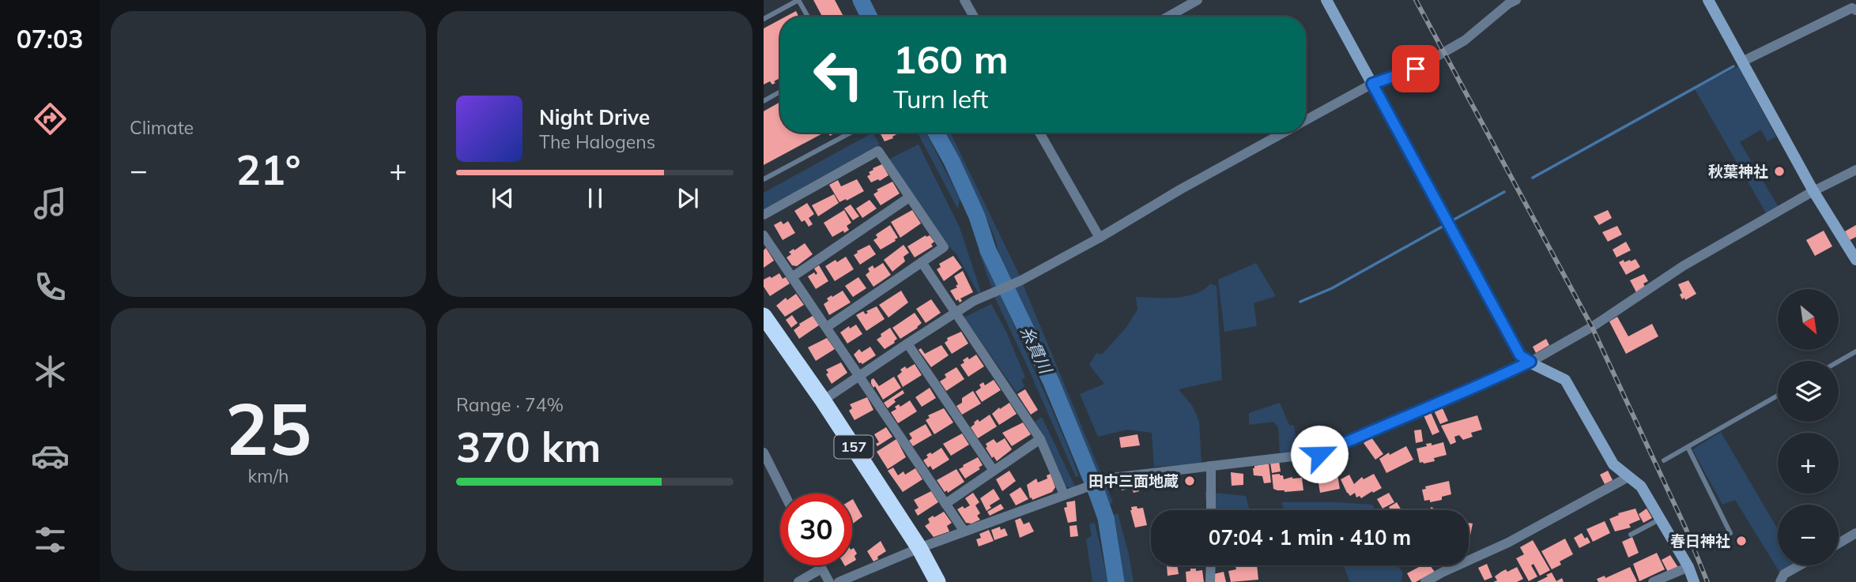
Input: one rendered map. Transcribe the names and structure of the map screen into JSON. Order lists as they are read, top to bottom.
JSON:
{
  "streets": {
    "highway": ["157"]
  },
  "water": ["糸貫川"],
  "places": ["秋葉神社", "田中三面地蔵", "春日神社"],
  "north": "bottom right",
  "page": {
    "tabs": "07:03",
    "tile": [
      "Climate",
      ["25", "km/h"],
      ["Range · 74%", "370 km"]
    ],
    "turn": ["160 m", "Turn left"],
    "song": ["Night Drive", "The Halogens"],
    "heat": ["−", "21°", "+"],
    "map_buttons": ["+", "−"],
    "limit": "30",
    "trip": "07:04 · 1 min · 410 m"
  }
}
